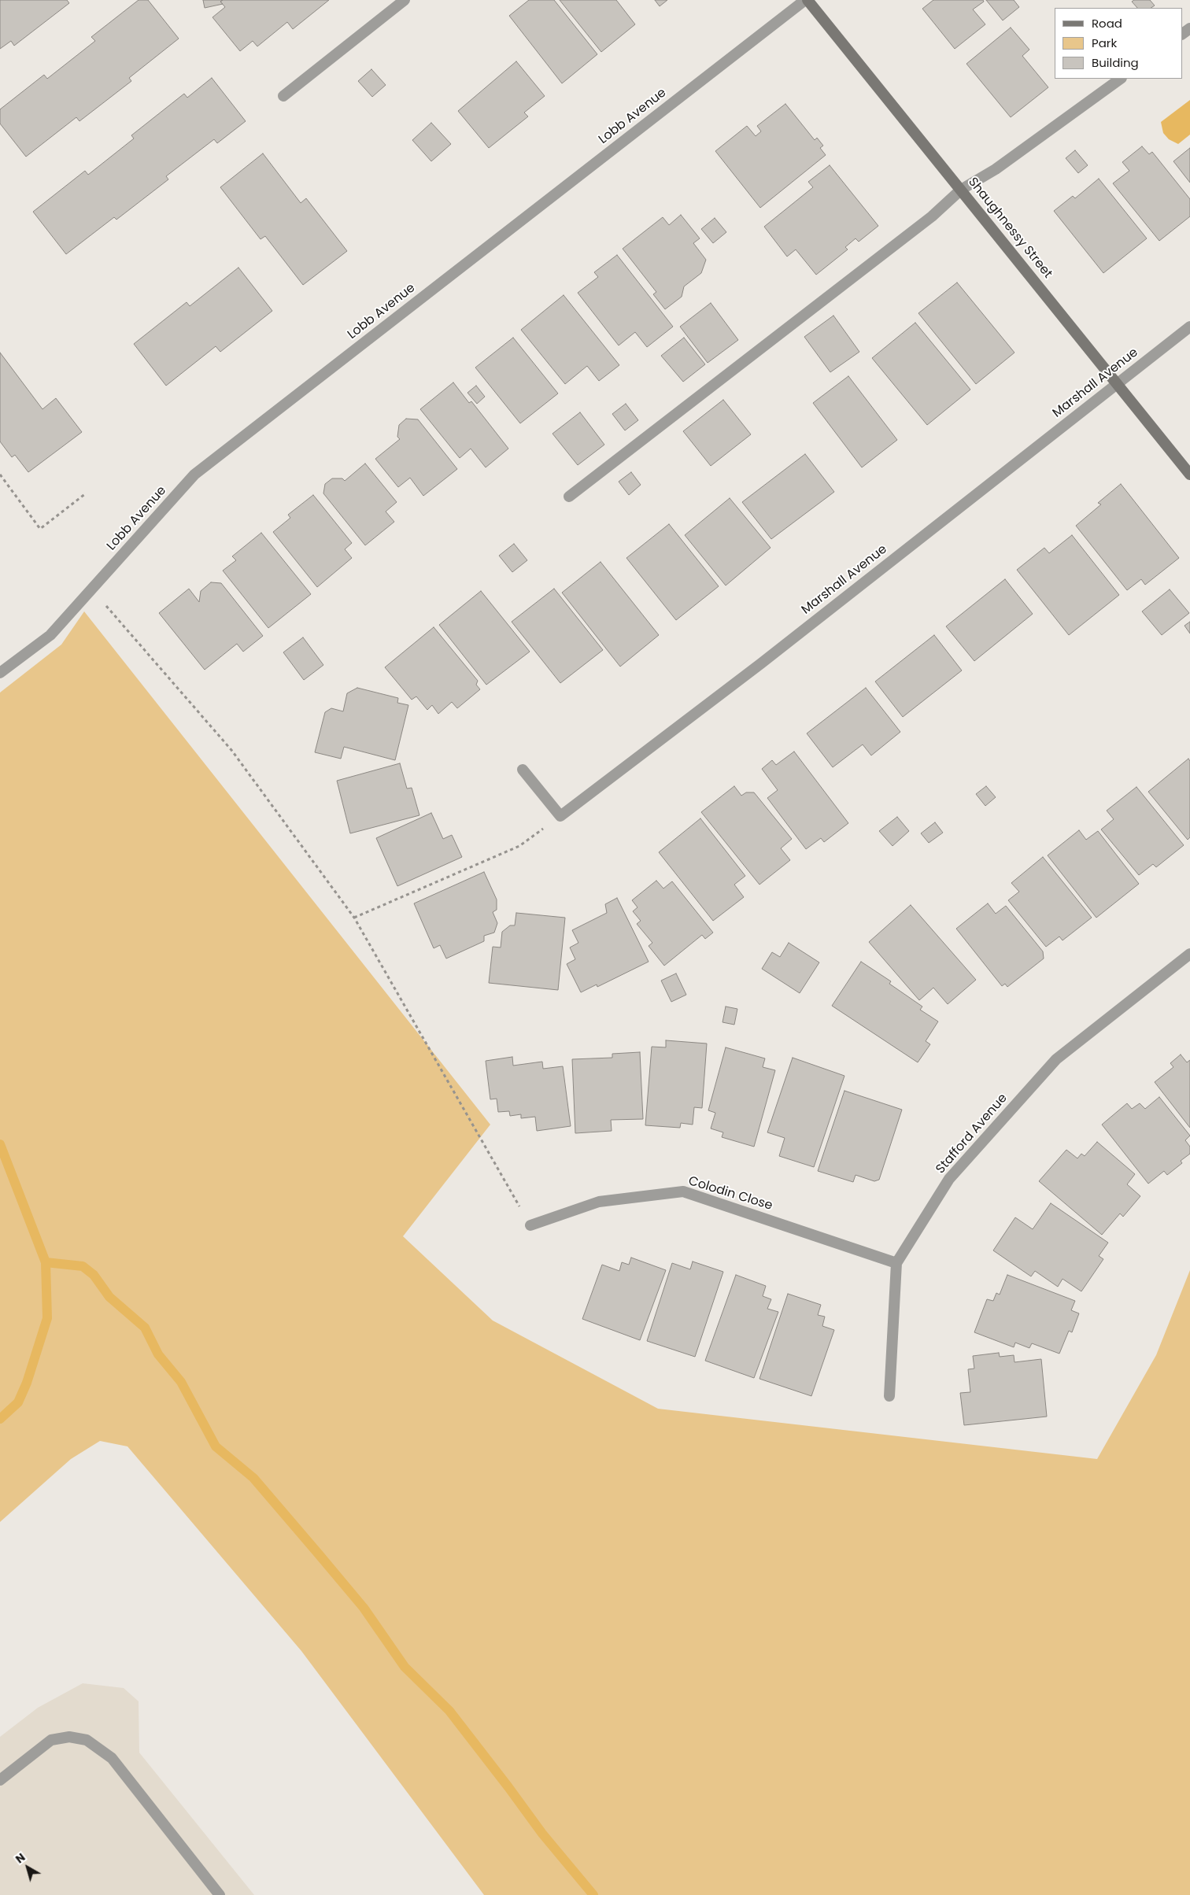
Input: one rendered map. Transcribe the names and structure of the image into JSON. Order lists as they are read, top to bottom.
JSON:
{
  "streets": {
    "main road": ["Shaughnessy Street"],
    "street": [
      "Lobb Avenue",
      "Marshall Avenue",
      "Stafford Avenue",
      "Colodin Close"
    ]
  },
  "crossings": [
    ["Lobb Avenue", "Shaughnessy Street"],
    ["Shaughnessy Street", "Marshall Avenue"],
    ["Stafford Avenue", "Colodin Close"]
  ],
  "legend": ["Road", "Park", "Building"],
  "north": "top left"
}
